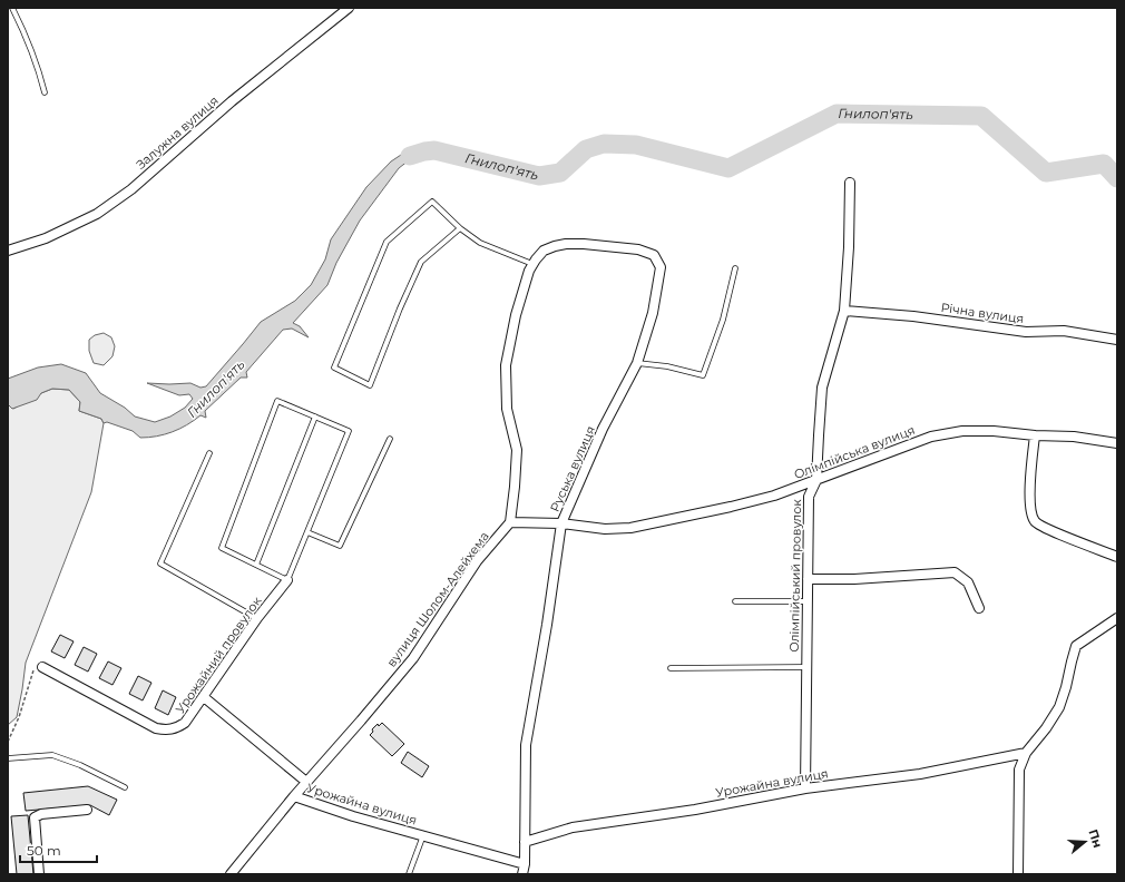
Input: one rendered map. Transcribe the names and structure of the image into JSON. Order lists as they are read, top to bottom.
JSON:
{
  "streets": {
    "street": [
      "Залужна вулиця",
      "Річна вулиця",
      "Олімпійська вулиця",
      "Руська вулиця",
      "Олімпійський провулок",
      "вулиця Шолом-Алейхема",
      "Урожайний провулок",
      "Урожайна вулиця"
    ]
  },
  "crossings": [
    ["Річна вулиця", "Олімпійський провулок"],
    ["Олімпійська вулиця", "Руська вулиця"],
    ["Олімпійська вулиця", "Олімпійський провулок"],
    ["Олімпійська вулиця", "вулиця Шолом-Алейхема"],
    ["Руська вулиця", "Урожайна вулиця"],
    ["Олімпійський провулок", "Урожайна вулиця"],
    ["вулиця Шолом-Алейхема", "Урожайна вулиця"]
  ],
  "water": ["Гнилоп'ять"],
  "scale_bar": "50 m",
  "north": "right"
}
